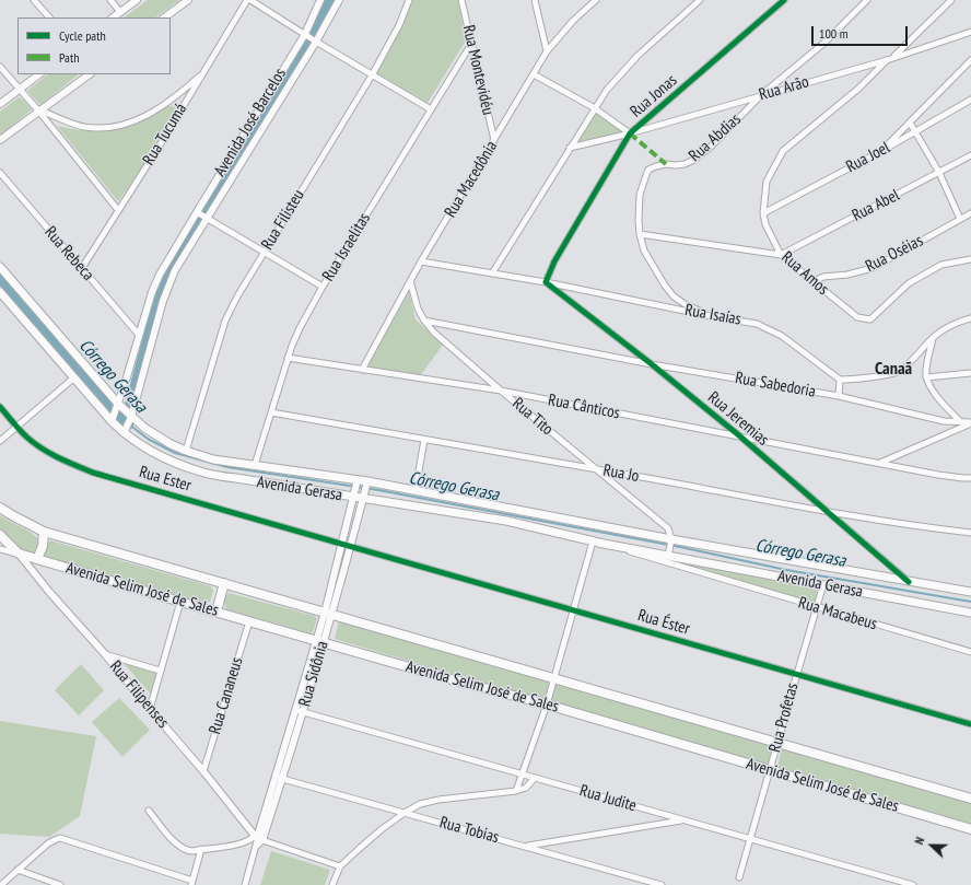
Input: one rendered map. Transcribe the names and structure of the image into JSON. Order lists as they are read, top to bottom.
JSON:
{
  "streets": {
    "main road": ["Avenida Gerasa", "Avenida Selim José de Sales"],
    "street": [
      "Rua Montevidéu",
      "Rua Arão",
      "Rua Jonas",
      "Avenida José Barcelos",
      "Rua Tucumá",
      "Rua Abdias",
      "Rua Joel",
      "Rua Macedônia",
      "Rua Abel",
      "Rua Filisteu",
      "Rua Israelitas",
      "Rua Rebeca",
      "Rua Oséias",
      "Rua Amos",
      "Rua Isaías",
      "Rua Sabedoria",
      "Rua Cânticos",
      "Rua Tito",
      "Rua Jeremias",
      "Rua Jo",
      "Rua Ester",
      "Rua Macabeus",
      "Rua Éster",
      "Rua Sidônia",
      "Rua Filipenses",
      "Rua Cananeus",
      "Rua Profetas",
      "Rua Judite",
      "Rua Tobias"
    ]
  },
  "crossings": [
    ["Rua Montevidéu", "Rua Macedônia"],
    ["Rua Montevidéu", "Rua Israelitas"],
    ["Rua Arão", "Rua Jonas"],
    ["Rua Arão", "Rua Abdias"],
    ["Rua Arão", "Rua Amos"],
    ["Rua Jonas", "Rua Isaías"],
    ["Rua Jonas", "Rua Jeremias"],
    ["Avenida José Barcelos", "Rua Rebeca"],
    ["Avenida José Barcelos", "Avenida Gerasa"],
    ["Rua Tucumá", "Rua Rebeca"],
    ["Rua Abdias", "Rua Isaías"],
    ["Rua Joel", "Rua Amos"],
    ["Rua Macedônia", "Rua Isaías"],
    ["Rua Macedônia", "Rua Cânticos"],
    ["Rua Macedônia", "Rua Tito"],
    ["Rua Abel", "Rua Amos"],
    ["Rua Filisteu", "Avenida Gerasa"],
    ["Rua Israelitas", "Rua Cânticos"],
    ["Rua Israelitas", "Rua Jo"],
    ["Rua Israelitas", "Avenida Gerasa"],
    ["Rua Oséias", "Rua Amos"],
    ["Rua Isaías", "Rua Jeremias"],
    ["Rua Sabedoria", "Rua Tito"],
    ["Rua Sabedoria", "Rua Jeremias"],
    ["Rua Cânticos", "Rua Tito"],
    ["Rua Cânticos", "Rua Jeremias"],
    ["Rua Tito", "Rua Jo"],
    ["Rua Tito", "Avenida Gerasa"],
    ["Rua Jeremias", "Rua Jo"],
    ["Rua Jeremias", "Avenida Gerasa"],
    ["Rua Ester", "Rua Éster"],
    ["Rua Ester", "Rua Sidônia"],
    ["Avenida Gerasa", "Rua Macabeus"],
    ["Avenida Gerasa", "Rua Sidônia"],
    ["Avenida Gerasa", "Rua Profetas"],
    ["Avenida Selim José de Sales", "Rua Sidônia"],
    ["Avenida Selim José de Sales", "Rua Filipenses"],
    ["Avenida Selim José de Sales", "Rua Cananeus"],
    ["Avenida Selim José de Sales", "Rua Profetas"],
    ["Rua Macabeus", "Rua Profetas"],
    ["Rua Éster", "Rua Sidônia"],
    ["Rua Éster", "Rua Profetas"],
    ["Rua Sidônia", "Rua Filipenses"],
    ["Rua Sidônia", "Rua Judite"],
    ["Rua Sidônia", "Rua Tobias"],
    ["Rua Filipenses", "Rua Cananeus"],
    ["Rua Profetas", "Rua Judite"]
  ],
  "districts": ["Canaã"],
  "water": ["Córrego Gerasa"],
  "legend": ["Cycle path", "Path"],
  "scale_bar": "100 m",
  "north": "left"
}
